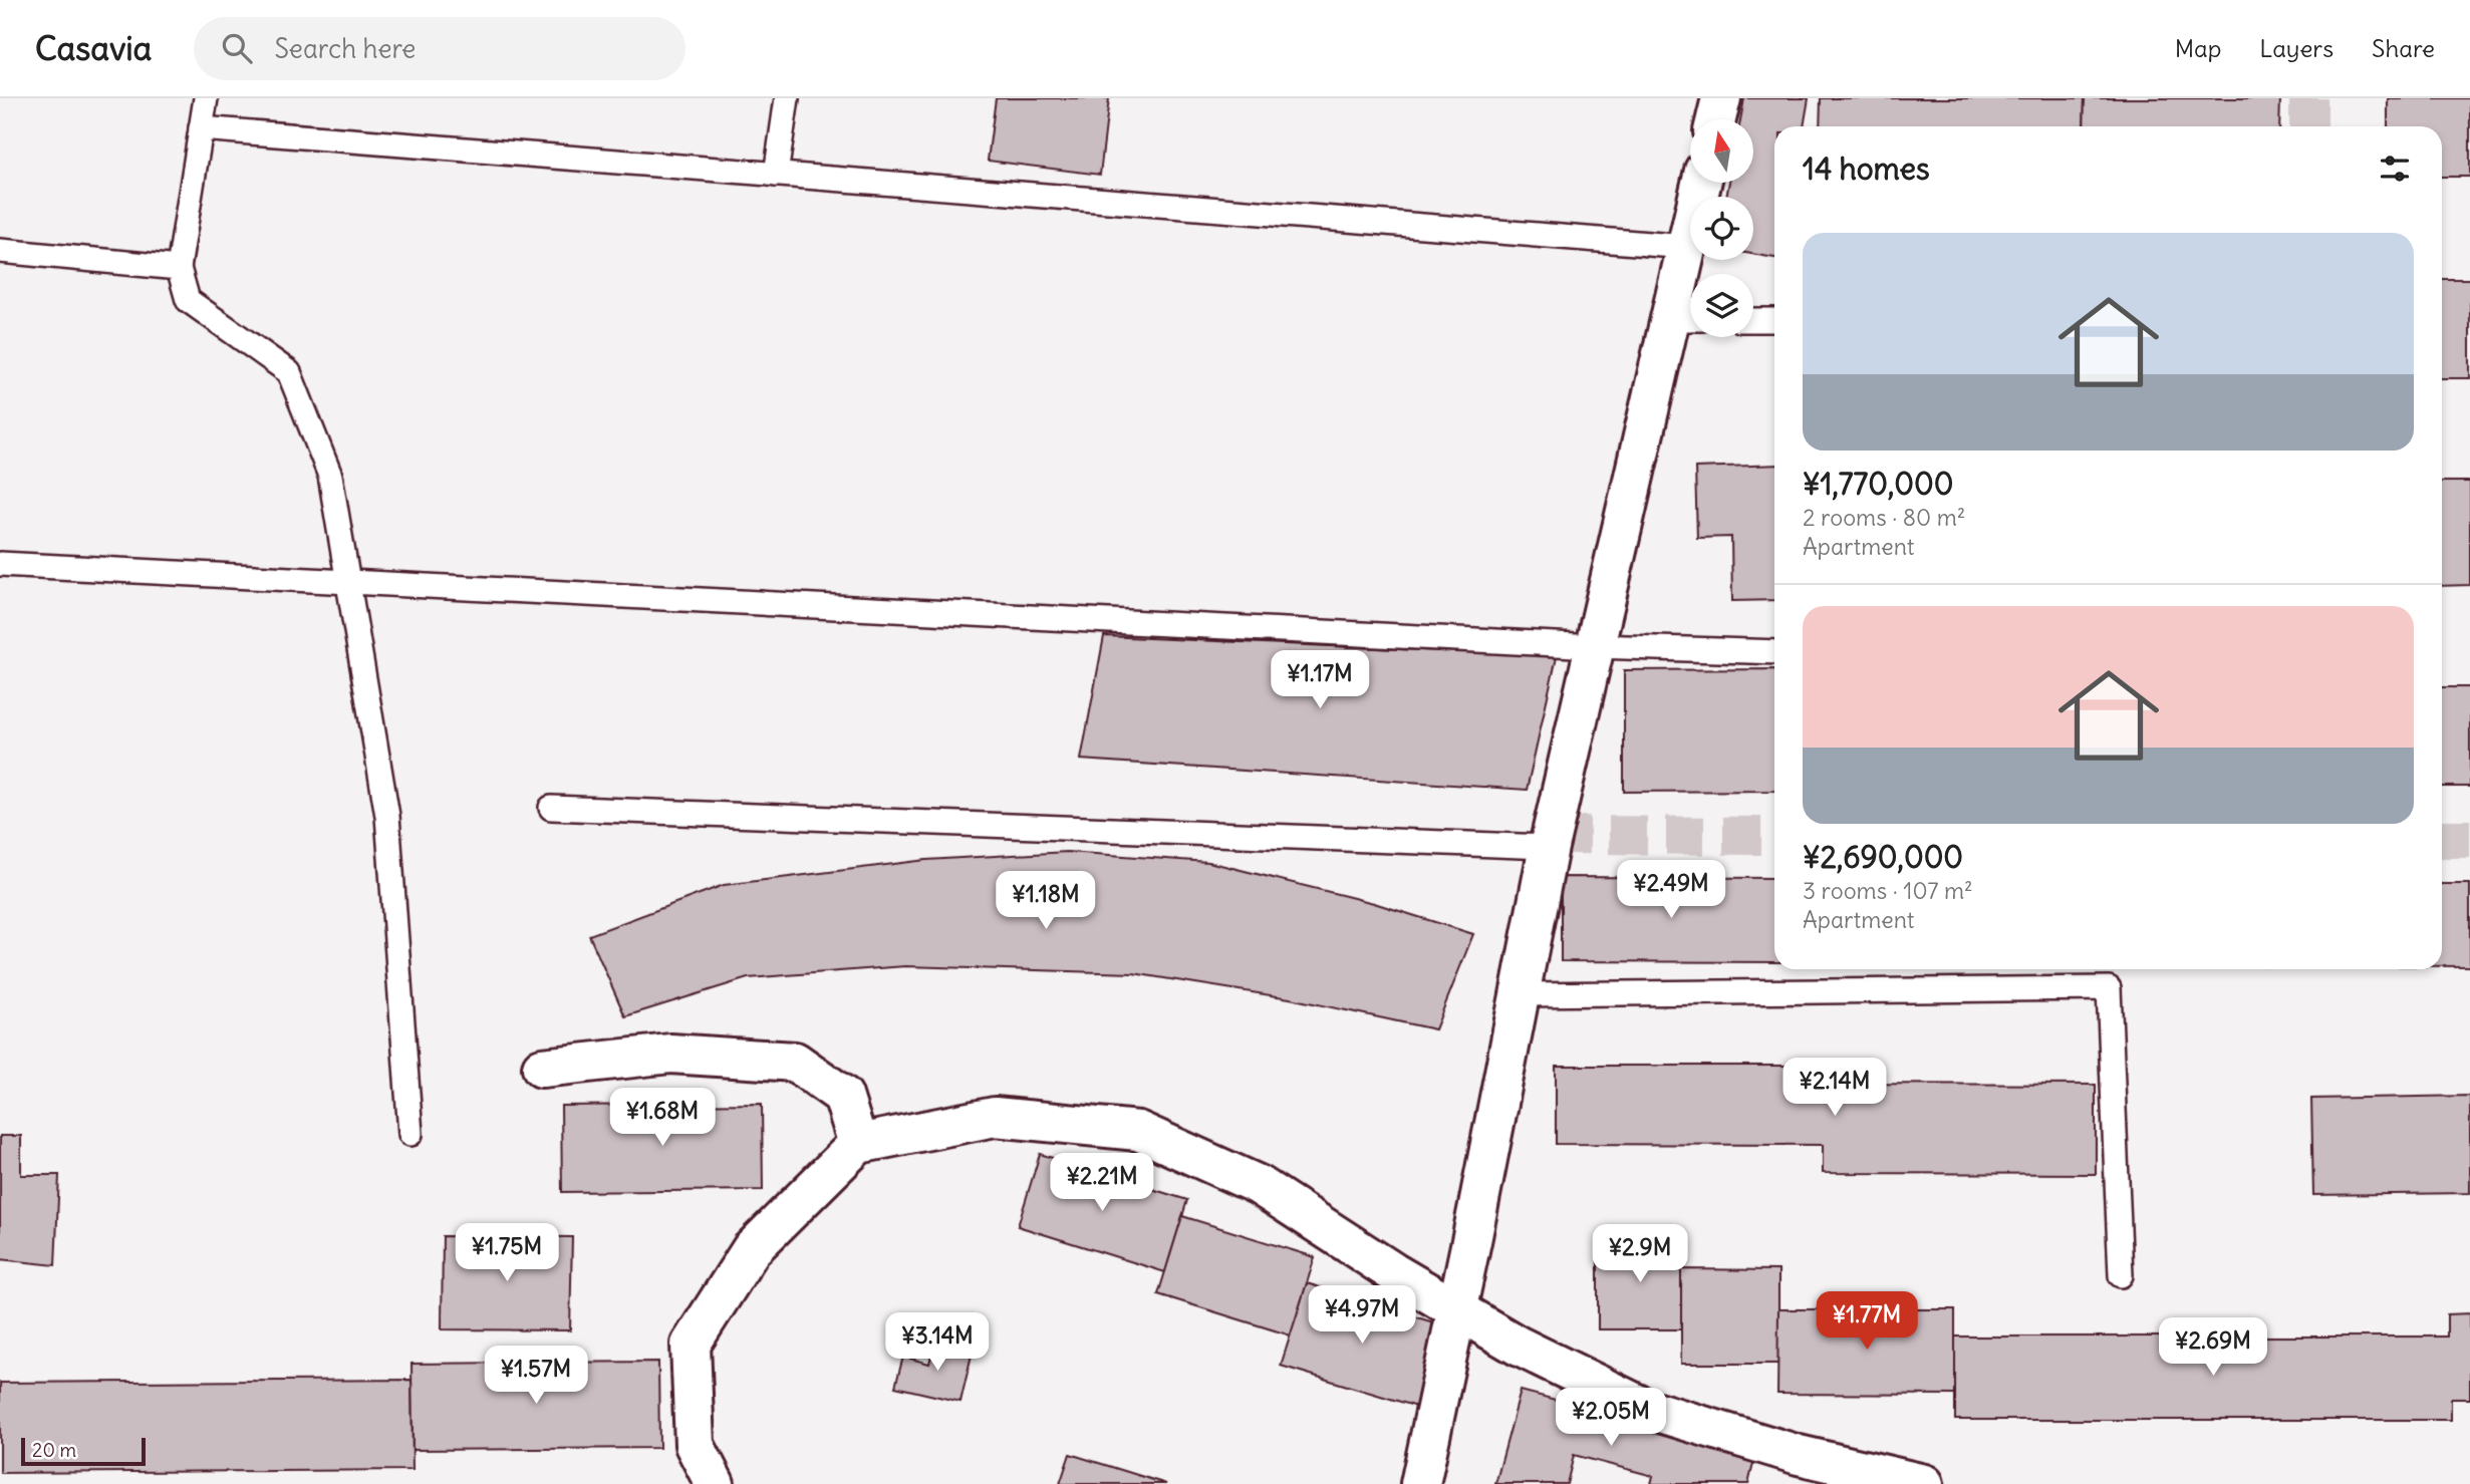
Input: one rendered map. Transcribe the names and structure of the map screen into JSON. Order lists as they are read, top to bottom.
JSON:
{
  "scale_bar": "20 m",
  "north": "top",
  "page": {
    "header": "Casavia",
    "search": "Search here",
    "nav": ["Map", "Layers", "Share"],
    "heading": "14 homes",
    "list": [
      {
        "name": "¥1,770,000",
        "note": "2 rooms · 80 m² · Apartment"
      },
      {
        "name": "¥2,690,000",
        "note": "3 rooms · 107 m² · Apartment"
      }
    ],
    "price": [
      "¥1.17M",
      "¥2.49M",
      "¥1.18M",
      "¥2.14M",
      "¥1.68M",
      "¥2.21M",
      "¥1.75M",
      "¥2.9M",
      "¥4.97M",
      "¥1.77M",
      "¥3.14M",
      "¥2.69M",
      "¥1.57M",
      "¥2.05M"
    ],
    "scale": "20 m"
  }
}
